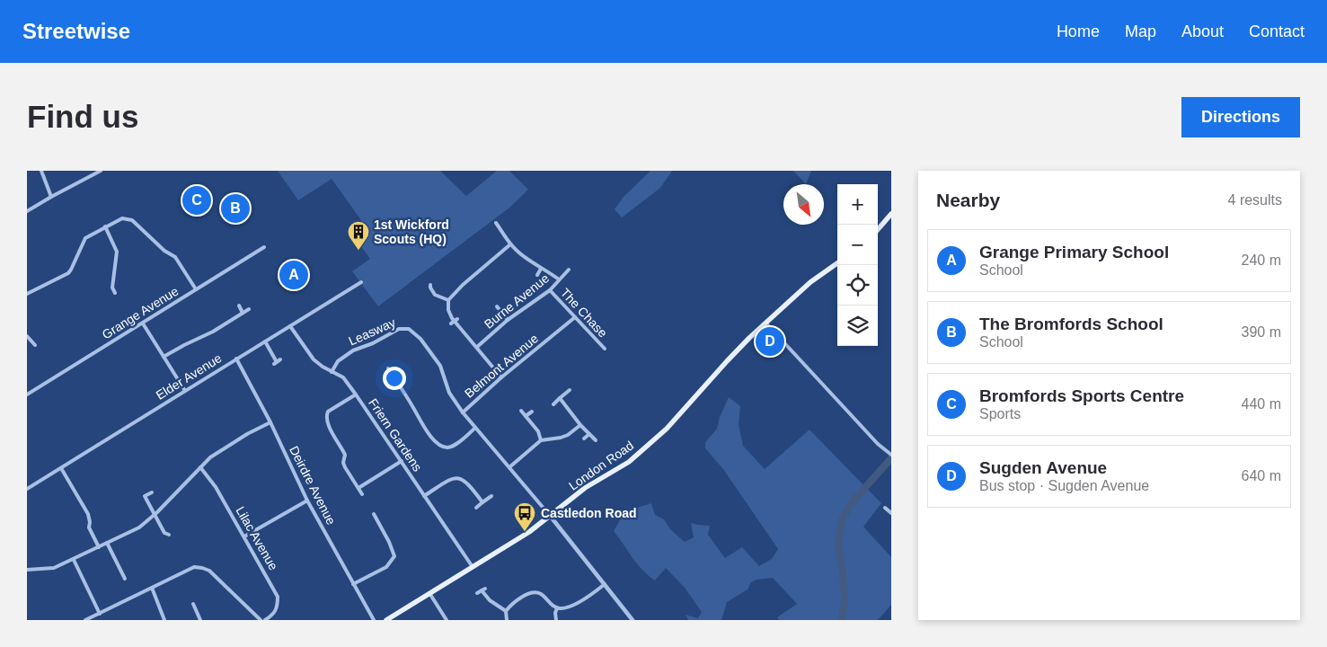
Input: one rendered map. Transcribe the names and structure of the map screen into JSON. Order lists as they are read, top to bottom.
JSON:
{
  "streets": {
    "main road": ["London Road"],
    "street": [
      "Burne Avenue",
      "Grange Avenue",
      "The Chase",
      "Leasway",
      "Belmont Avenue",
      "Elder Avenue",
      "Friern Gardens",
      "Deirdre Avenue",
      "Lilac Avenue"
    ]
  },
  "crossings": [
    ["Burne Avenue", "The Chase"],
    ["The Chase", "Belmont Avenue"],
    ["Leasway", "Belmont Avenue"],
    ["Leasway", "Friern Gardens"],
    ["Belmont Avenue", "London Road"],
    ["Elder Avenue", "Friern Gardens"],
    ["Elder Avenue", "Deirdre Avenue"],
    ["Friern Gardens", "London Road"]
  ],
  "places": {
    "building": ["1st Wickford Scouts (HQ)"],
    "bus stop": ["Castledon Road"]
  },
  "north": "bottom right",
  "page": {
    "header": "Streetwise",
    "nav": [
      "Home",
      "Map",
      "About",
      "Contact"
    ],
    "buttons": "Directions",
    "title": "Find us",
    "heading": ["Nearby", "4 results"],
    "map_buttons": ["+", "−"],
    "pins": [
      "C",
      "B",
      "A",
      "D"
    ],
    "list": [
      {
        "mark": "A",
        "name": "Grange Primary School",
        "note": "School",
        "value": "240 m"
      },
      {
        "mark": "B",
        "name": "The Bromfords School",
        "note": "School",
        "value": "390 m"
      },
      {
        "mark": "C",
        "name": "Bromfords Sports Centre",
        "note": "Sports",
        "value": "440 m"
      },
      {
        "mark": "D",
        "name": "Sugden Avenue",
        "note": "Bus stop · Sugden Avenue",
        "value": "640 m"
      }
    ]
  }
}
